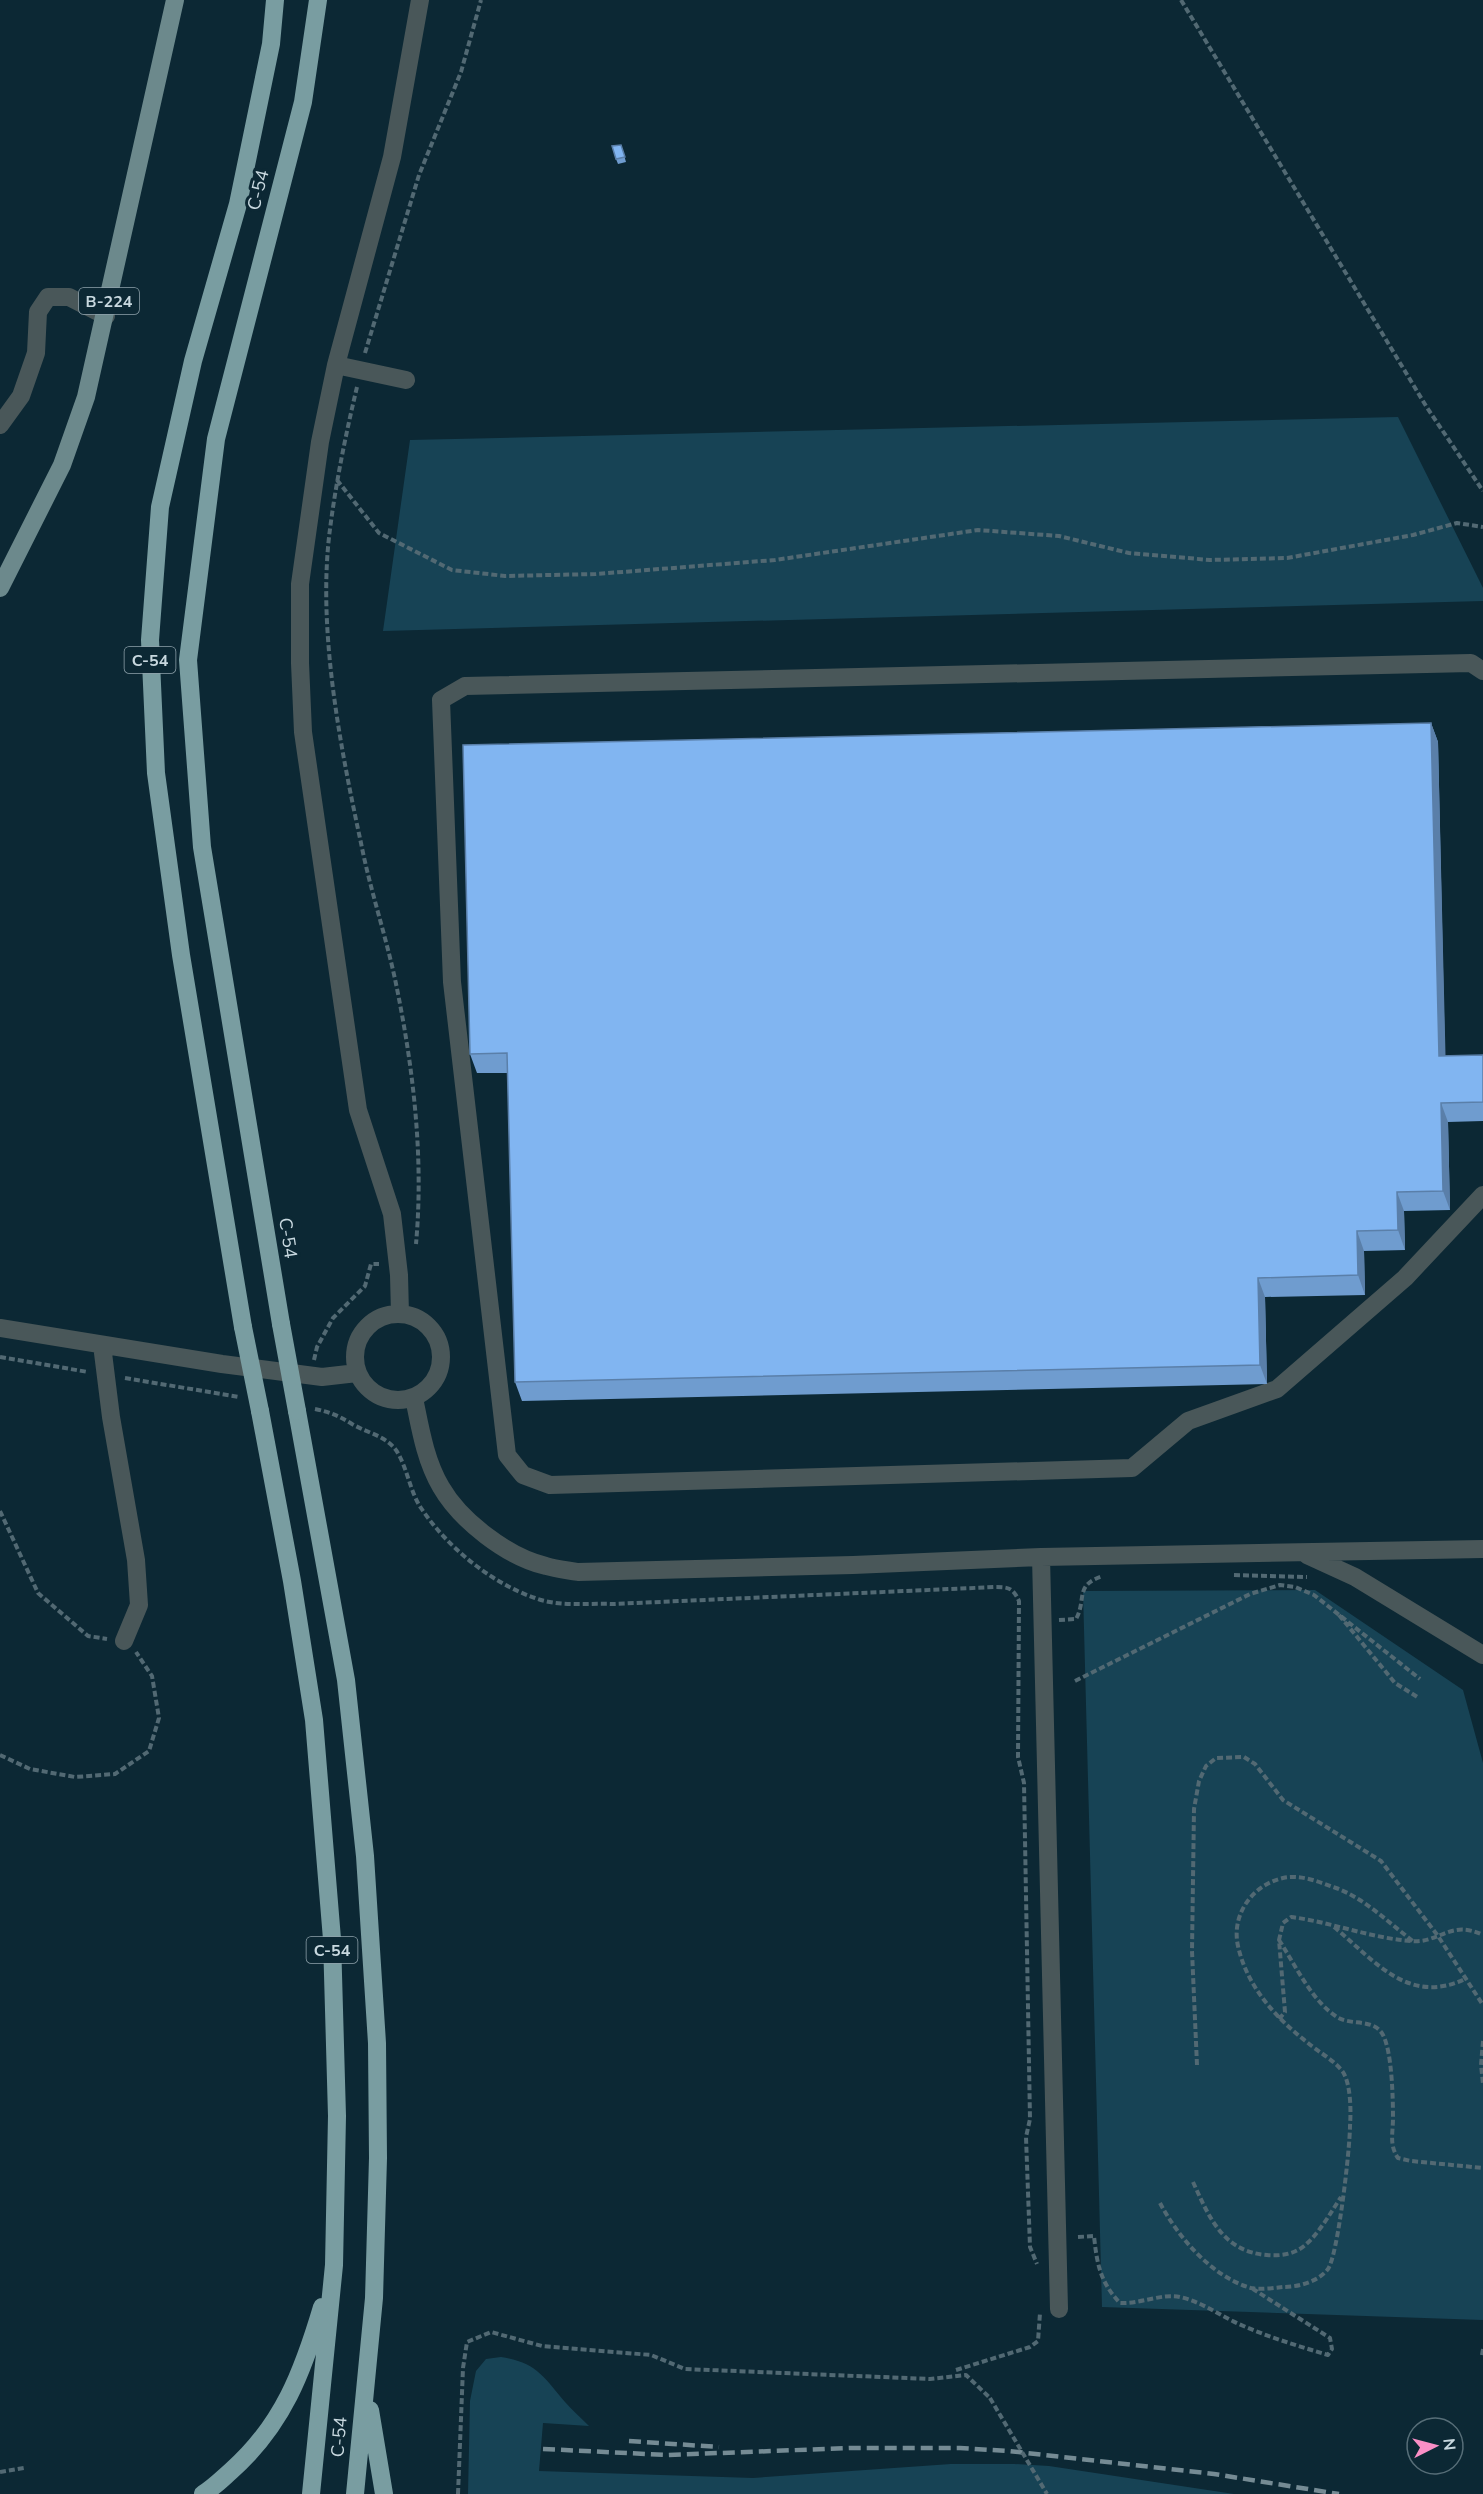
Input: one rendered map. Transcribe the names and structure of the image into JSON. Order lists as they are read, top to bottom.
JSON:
{
  "streets": {
    "highway": ["C-54"],
    "main road": ["B-224"]
  },
  "north": "right"
}
